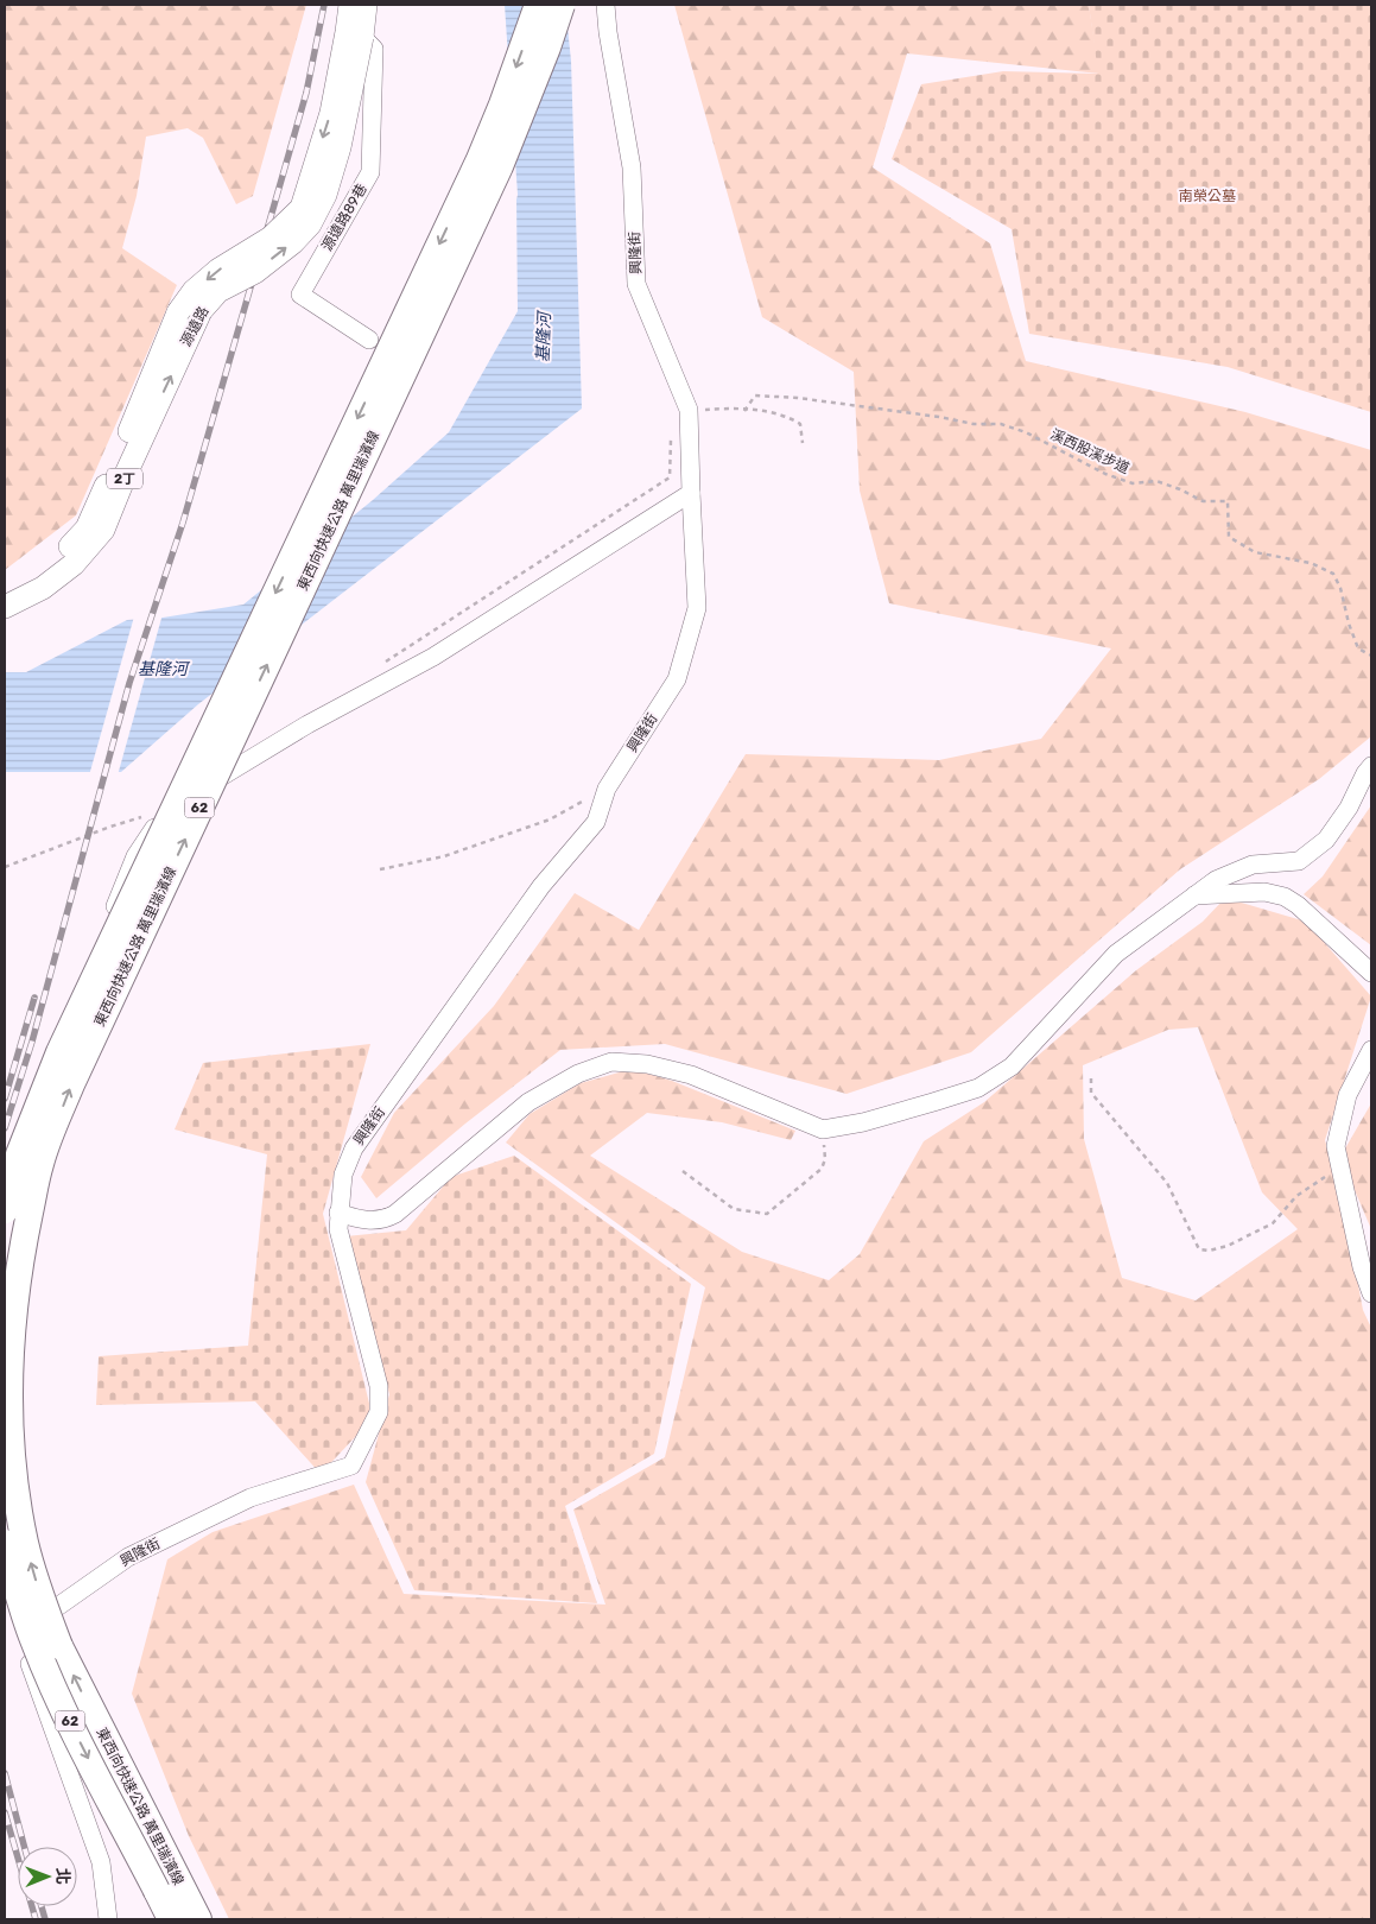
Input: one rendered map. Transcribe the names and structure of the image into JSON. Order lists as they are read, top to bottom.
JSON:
{
  "streets": {
    "highway": ["東西向快速公路 萬里瑞濱線", "62"],
    "main road": ["源遠路", "2丁"],
    "street": ["源遠路89巷", "興隆街"],
    "path": ["溪西股溪步道"]
  },
  "crossings": [
    ["源遠路89巷", "源遠路"]
  ],
  "water": ["基隆河"],
  "parks": ["南榮公墓"],
  "north": "right"
}
